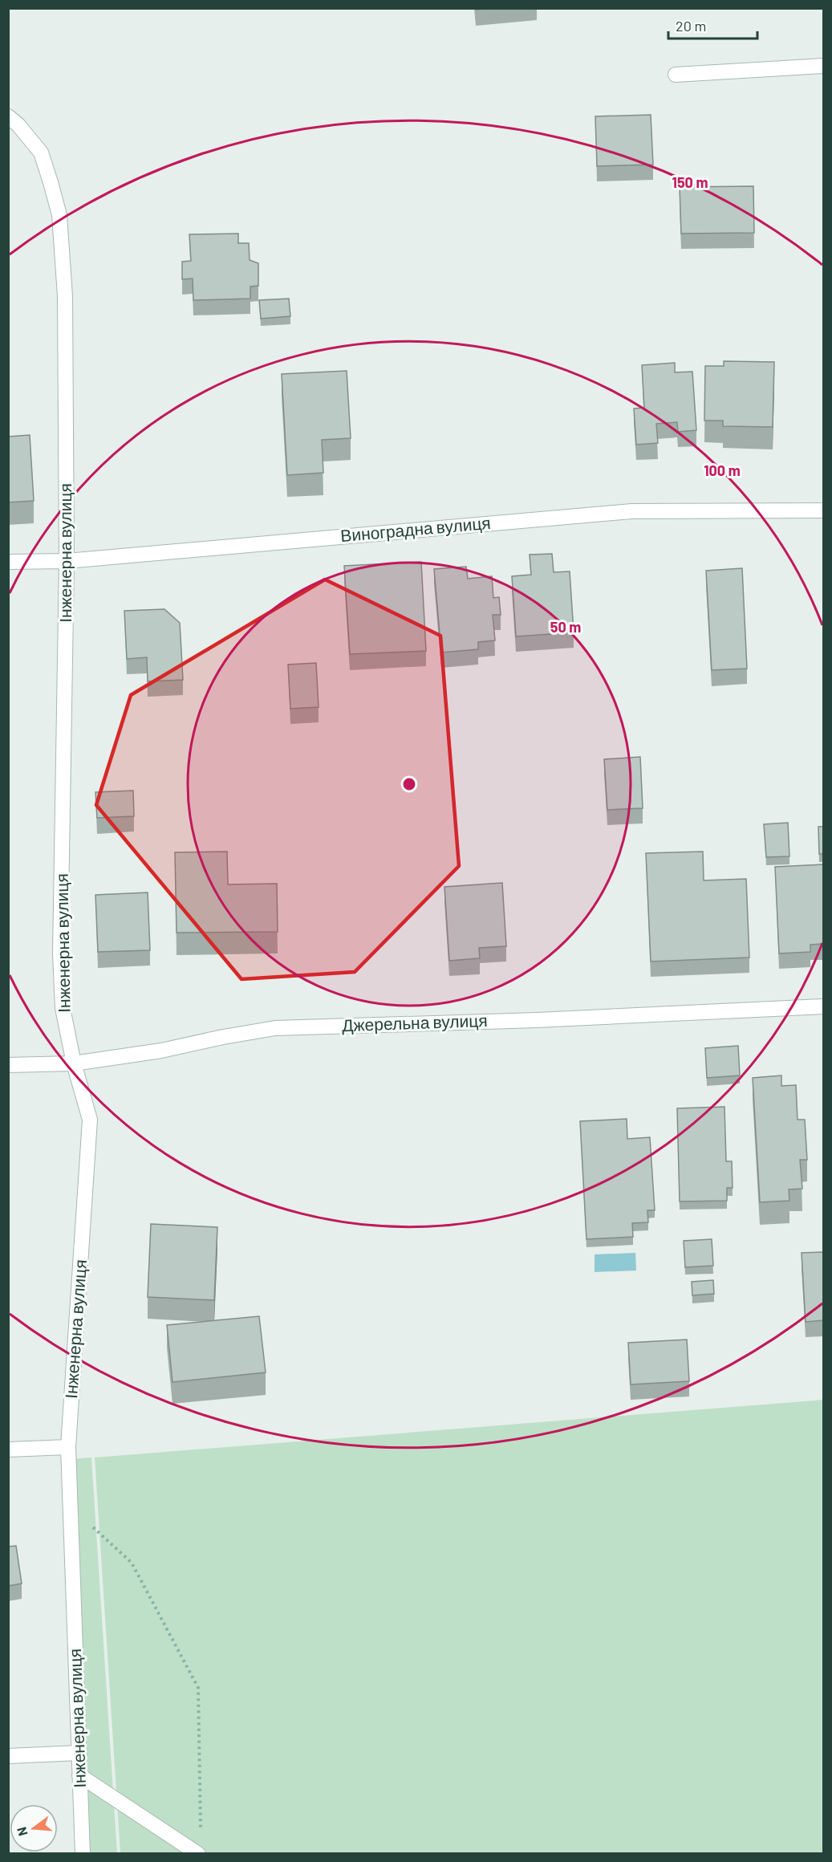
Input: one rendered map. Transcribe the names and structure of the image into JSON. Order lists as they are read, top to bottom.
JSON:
{
  "streets": {
    "street": ["Виноградна вулиця", "Інженерна вулиця", "Джерельна вулиця"]
  },
  "crossings": [
    ["Виноградна вулиця", "Інженерна вулиця"],
    ["Інженерна вулиця", "Джерельна вулиця"]
  ],
  "scale_bar": "20 m",
  "north": "left",
  "rings": ["150 m", "100 m", "50 m"]
}
